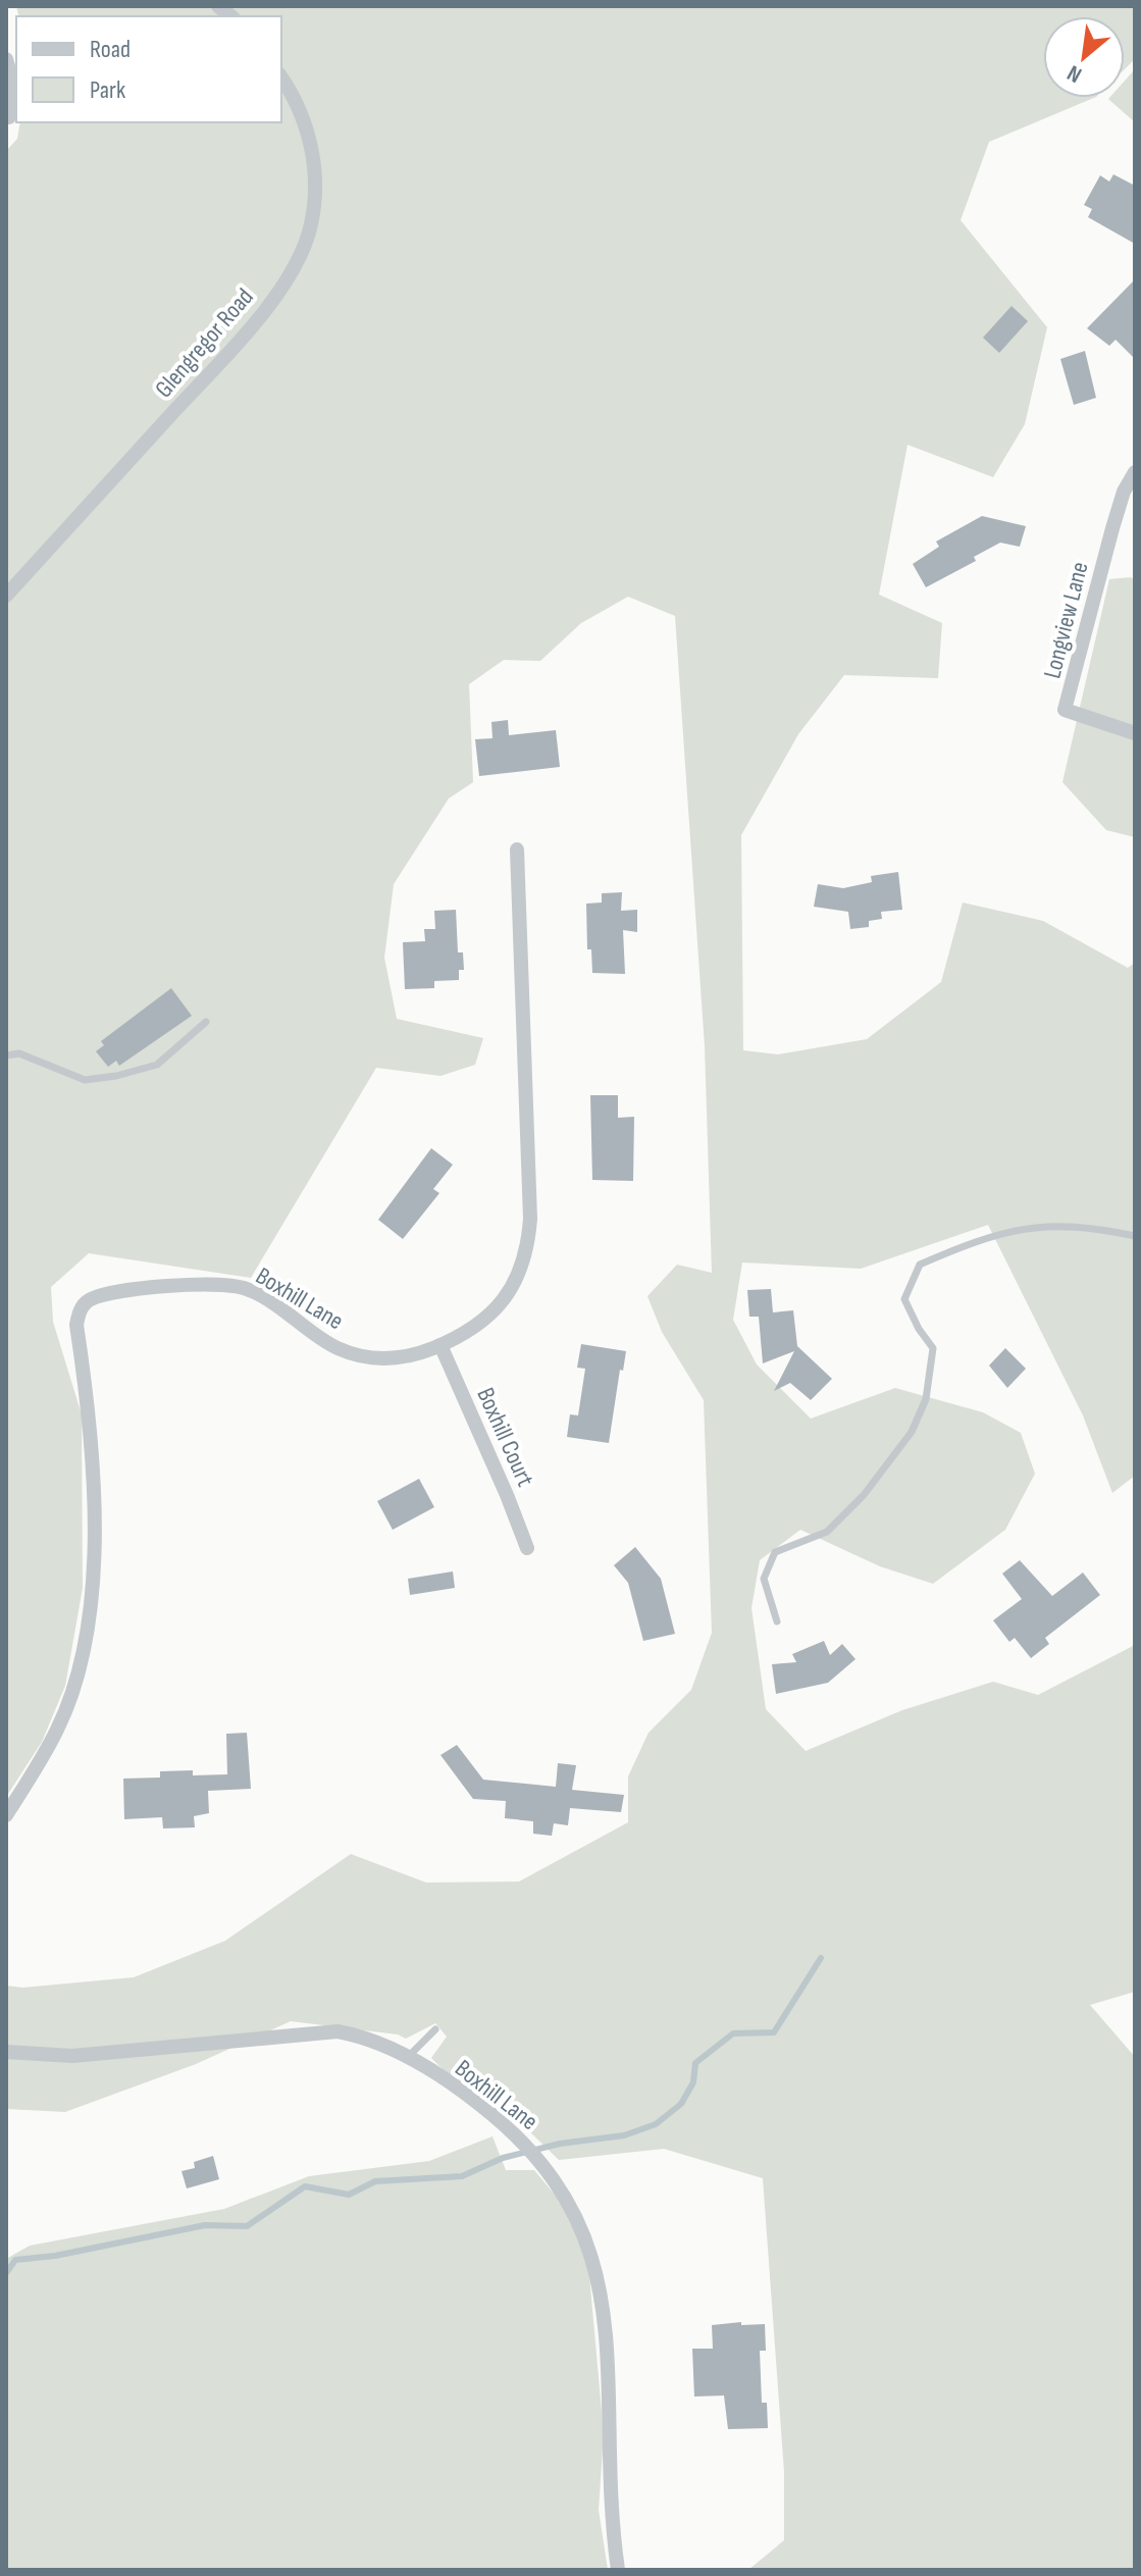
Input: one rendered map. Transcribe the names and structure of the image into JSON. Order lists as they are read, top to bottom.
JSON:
{
  "streets": {
    "street": [
      "Glengregor Road",
      "Longview Lane",
      "Boxhill Lane",
      "Boxhill Court"
    ]
  },
  "crossings": [
    ["Boxhill Lane", "Boxhill Court"]
  ],
  "legend": ["Road", "Park"],
  "north": "bottom left"
}
